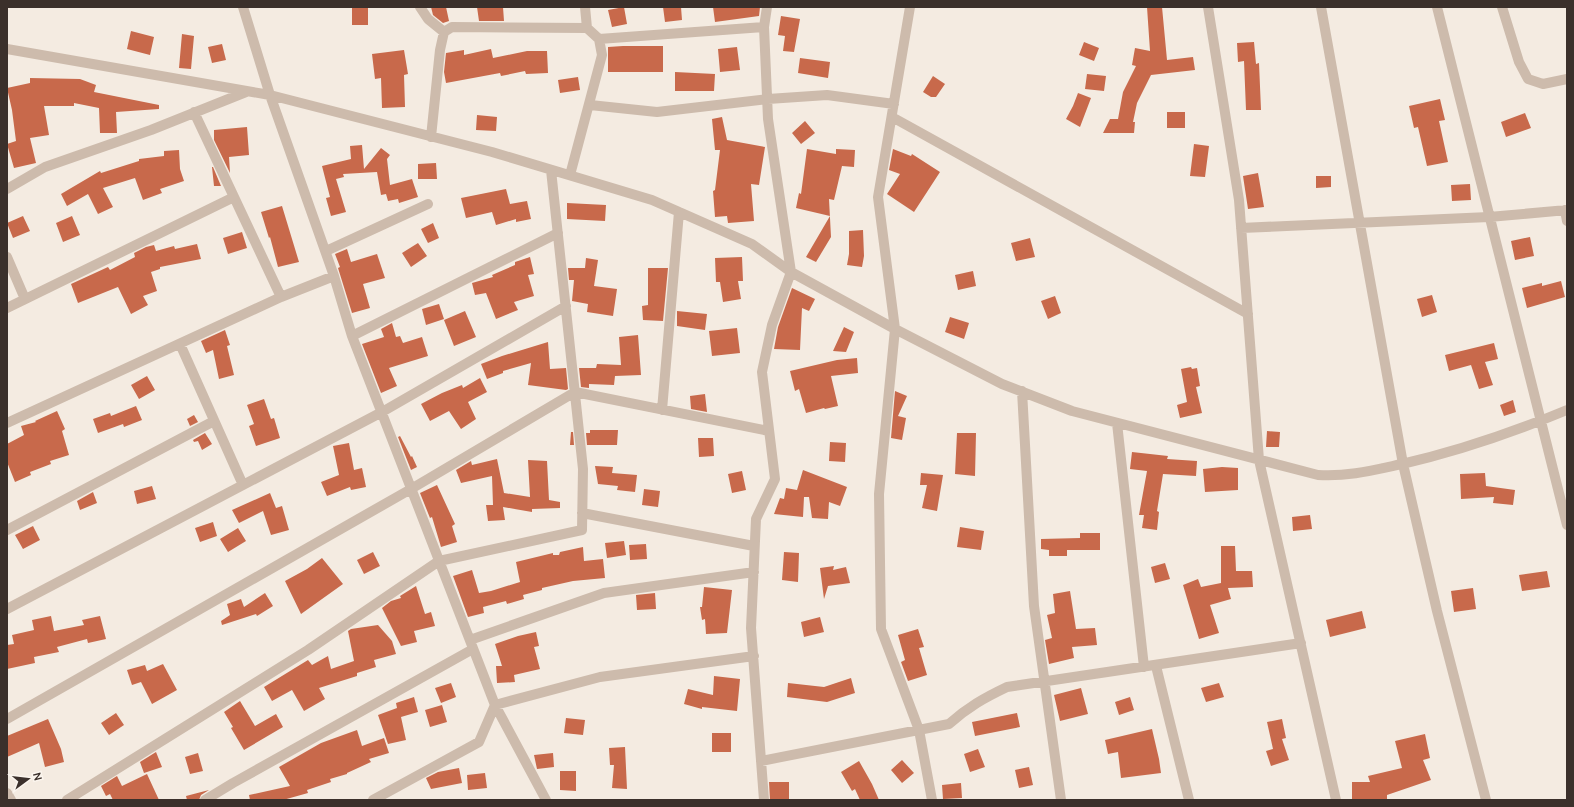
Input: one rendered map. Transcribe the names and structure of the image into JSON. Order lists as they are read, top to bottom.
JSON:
{
  "north": "right"
}
